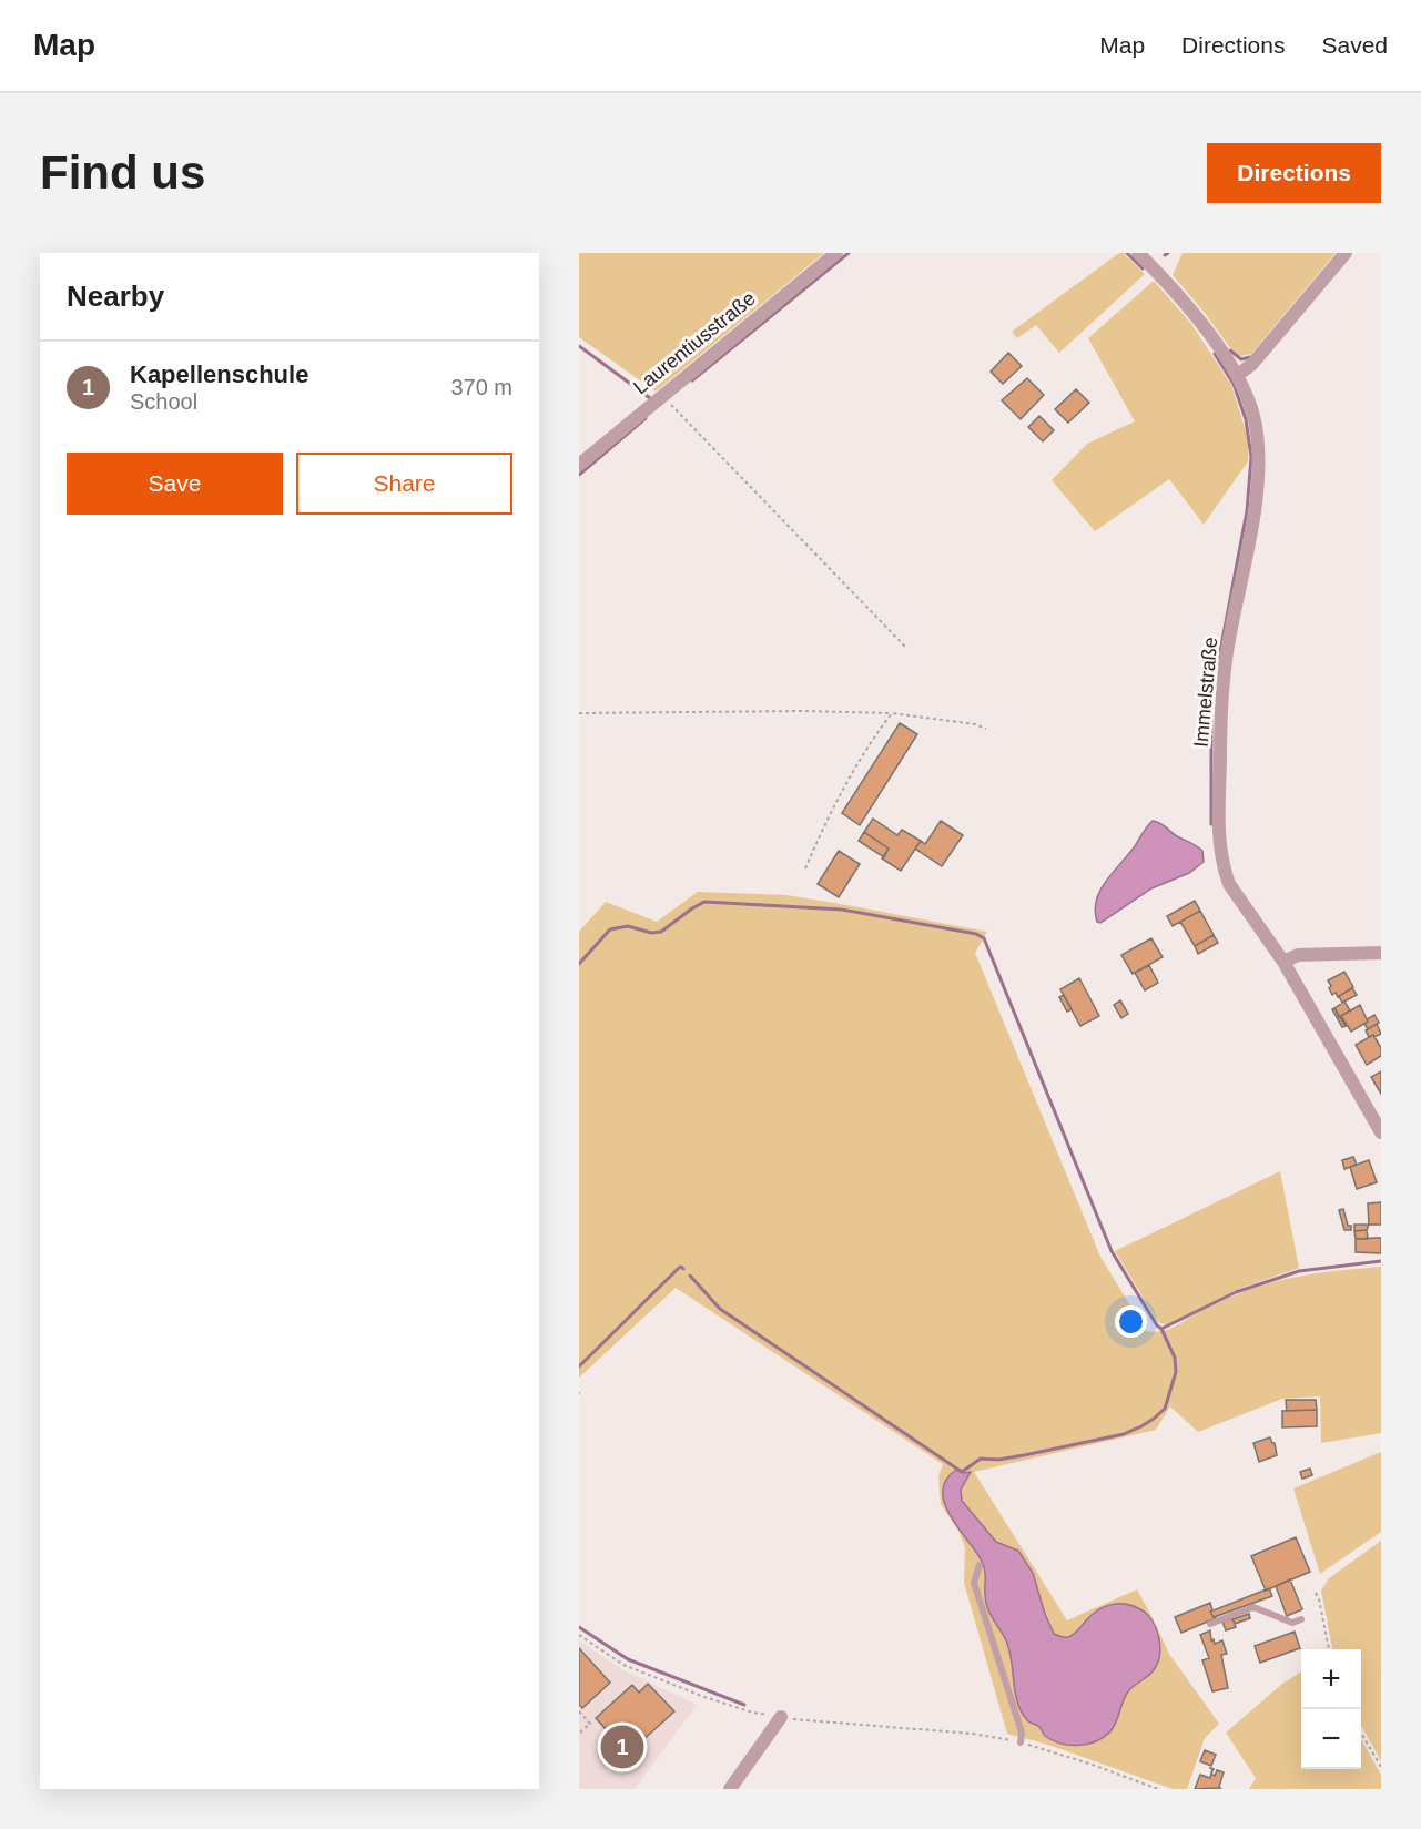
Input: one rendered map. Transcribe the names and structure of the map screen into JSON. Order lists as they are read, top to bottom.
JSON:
{
  "streets": {
    "street": ["Laurentiusstraße", "Immelstraße"]
  },
  "page": {
    "header": "Map",
    "nav": ["Map", "Directions", "Saved"],
    "buttons": [
      "Directions",
      ["Save", "Share"]
    ],
    "title": "Find us",
    "heading": "Nearby",
    "list": [
      {
        "mark": "1",
        "name": "Kapellenschule",
        "note": "School",
        "value": "370 m"
      }
    ],
    "map_buttons": ["+", "−"],
    "pins": "1"
  }
}
